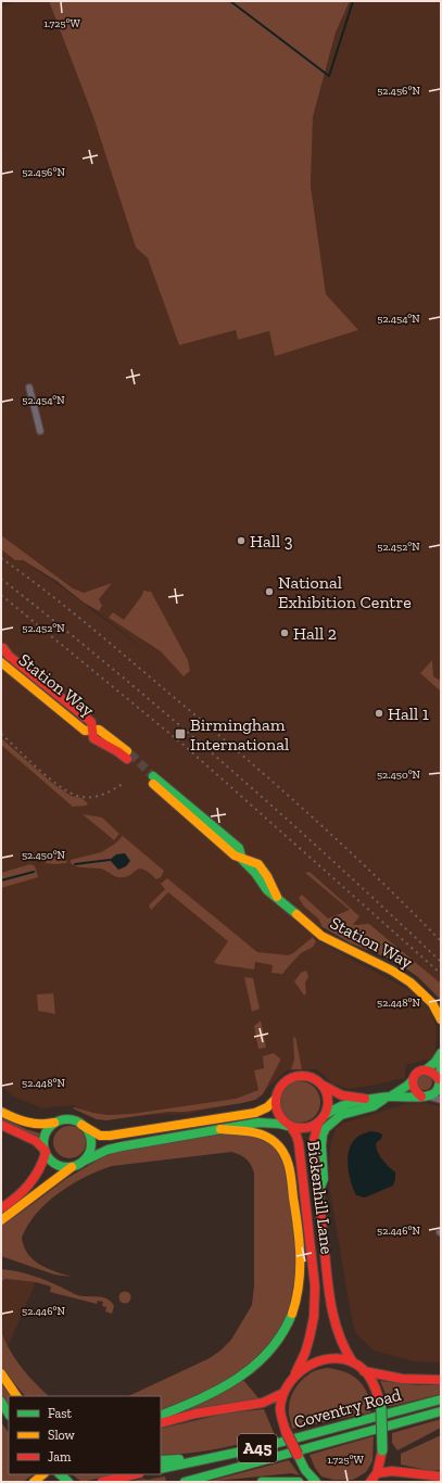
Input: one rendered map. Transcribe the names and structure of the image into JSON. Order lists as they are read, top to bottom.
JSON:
{
  "streets": {
    "main road": [
      "Station Way",
      "Bickenhill Lane",
      "Coventry Road",
      "A45"
    ]
  },
  "places": {
    "other": [
      "Hall 3",
      "National Exhibition Centre",
      "Hall 2",
      "Hall 1"
    ],
    "transit": ["Birmingham International"]
  },
  "legend": ["Fast", "Slow", "Jam"],
  "coordinates": [
    "1.725°W",
    "52.456°N",
    "52.454°N",
    "52.452°N",
    "52.450°N",
    "52.448°N",
    "52.446°N"
  ]
}
